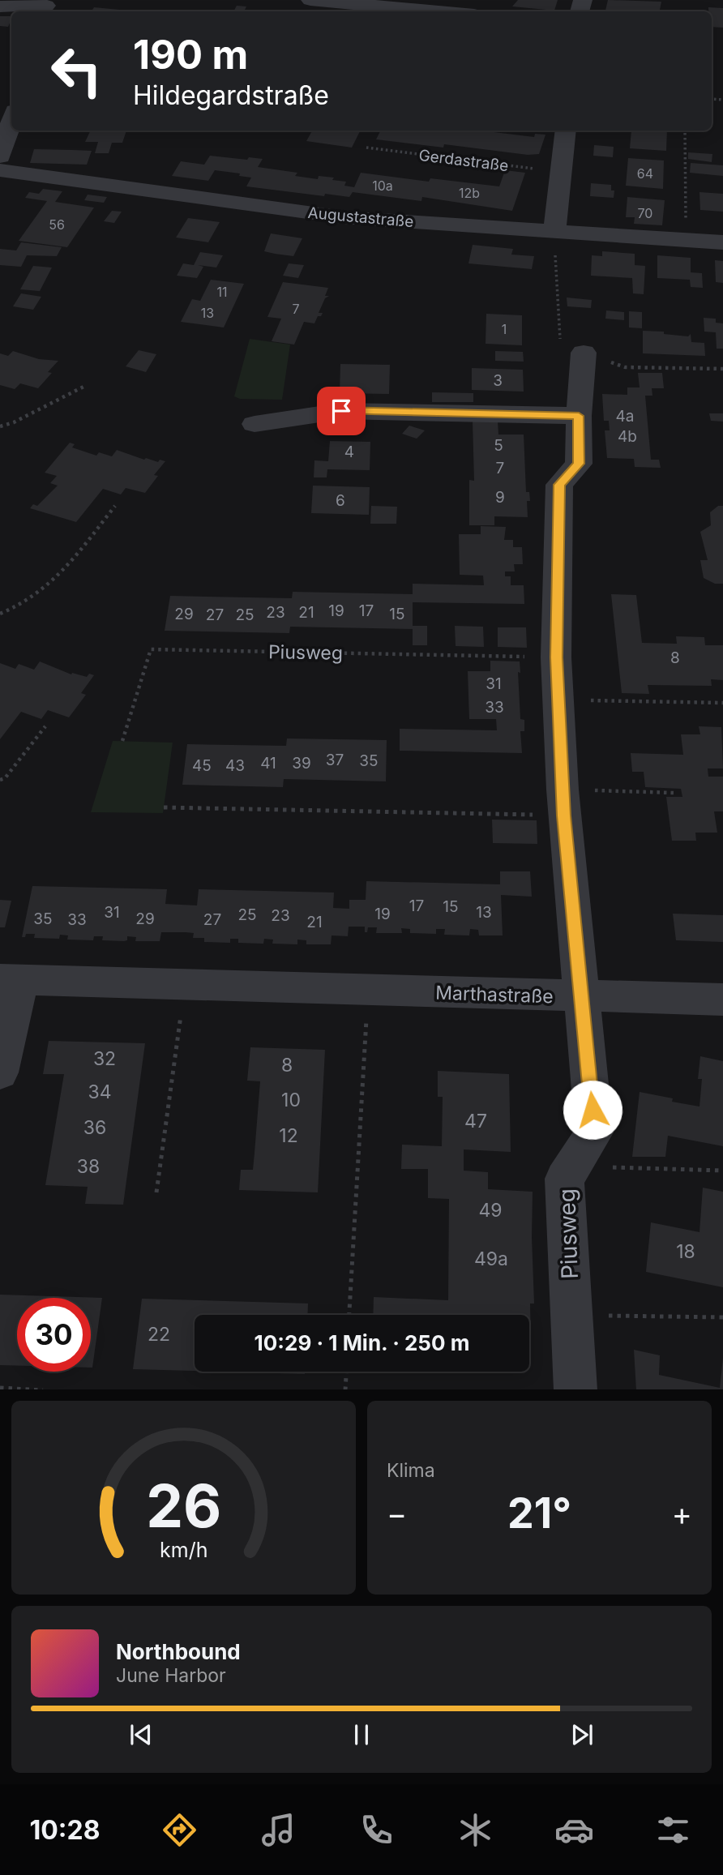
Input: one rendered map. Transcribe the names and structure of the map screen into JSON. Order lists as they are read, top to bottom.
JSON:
{
  "streets": {
    "street": ["Augustastraße", "Piusweg", "Marthastraße"],
    "path": ["Gerdastraße"]
  },
  "crossings": [
    ["Piusweg", "Marthastraße"]
  ],
  "house_numbers": [
    "64",
    "10a",
    "12b",
    "70",
    "56",
    "11",
    "7",
    "13",
    "1",
    "3",
    "4a",
    "4b",
    "5",
    "4",
    "7",
    "9",
    "6",
    "19",
    "17",
    "23",
    "21",
    "29",
    "15",
    "27",
    "25",
    "8",
    "31",
    "33",
    "37",
    "35",
    "41",
    "39",
    "45",
    "43",
    "17",
    "15",
    "31",
    "13",
    "19",
    "25",
    "23",
    "35",
    "29",
    "33",
    "27",
    "21",
    "32",
    "8",
    "34",
    "10",
    "47",
    "36",
    "12",
    "38",
    "49",
    "18",
    "49a",
    "22"
  ],
  "page": {
    "turn": ["190 m", "Hildegardstraße"],
    "limit": "30",
    "trip": "10:29 · 1 Min. · 250 m",
    "tile": "Klima",
    "heat": ["−", "21°", "+"],
    "song": ["Northbound", "June Harbor"],
    "tabs": "10:28",
    "gauge": ["26", "km/h"]
  }
}
